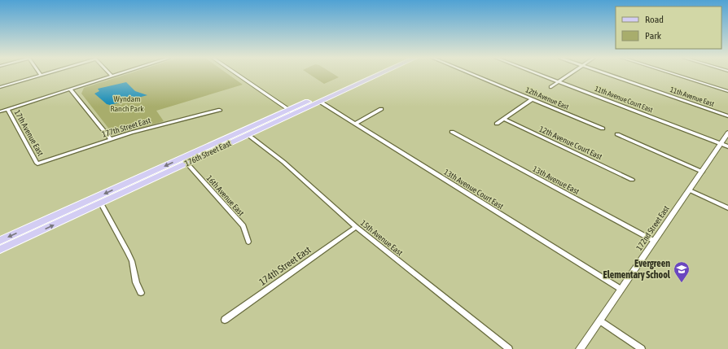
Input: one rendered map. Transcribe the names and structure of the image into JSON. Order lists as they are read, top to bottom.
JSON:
{
  "streets": {
    "main road": ["176th Street East"],
    "street": [
      "11th Avenue East",
      "12th Avenue East",
      "11th Avenue Court East",
      "177th Street East",
      "17th Avenue East",
      "12th Avenue Court East",
      "13th Avenue East",
      "13th Avenue Court East",
      "16th Avenue East",
      "172nd Street East",
      "15th Avenue East",
      "174th Street East"
    ]
  },
  "crossings": [
    ["11th Avenue Court East", "172nd Street East"],
    ["177th Street East", "17th Avenue East"],
    ["176th Street East", "13th Avenue Court East"],
    ["176th Street East", "16th Avenue East"],
    ["176th Street East", "15th Avenue East"],
    ["13th Avenue East", "172nd Street East"],
    ["13th Avenue Court East", "172nd Street East"],
    ["15th Avenue East", "174th Street East"]
  ],
  "parks": ["Wyndam Ranch Park"],
  "places": {
    "school or university": ["Evergreen Elementary School"]
  },
  "legend": ["Road", "Park"]
}
